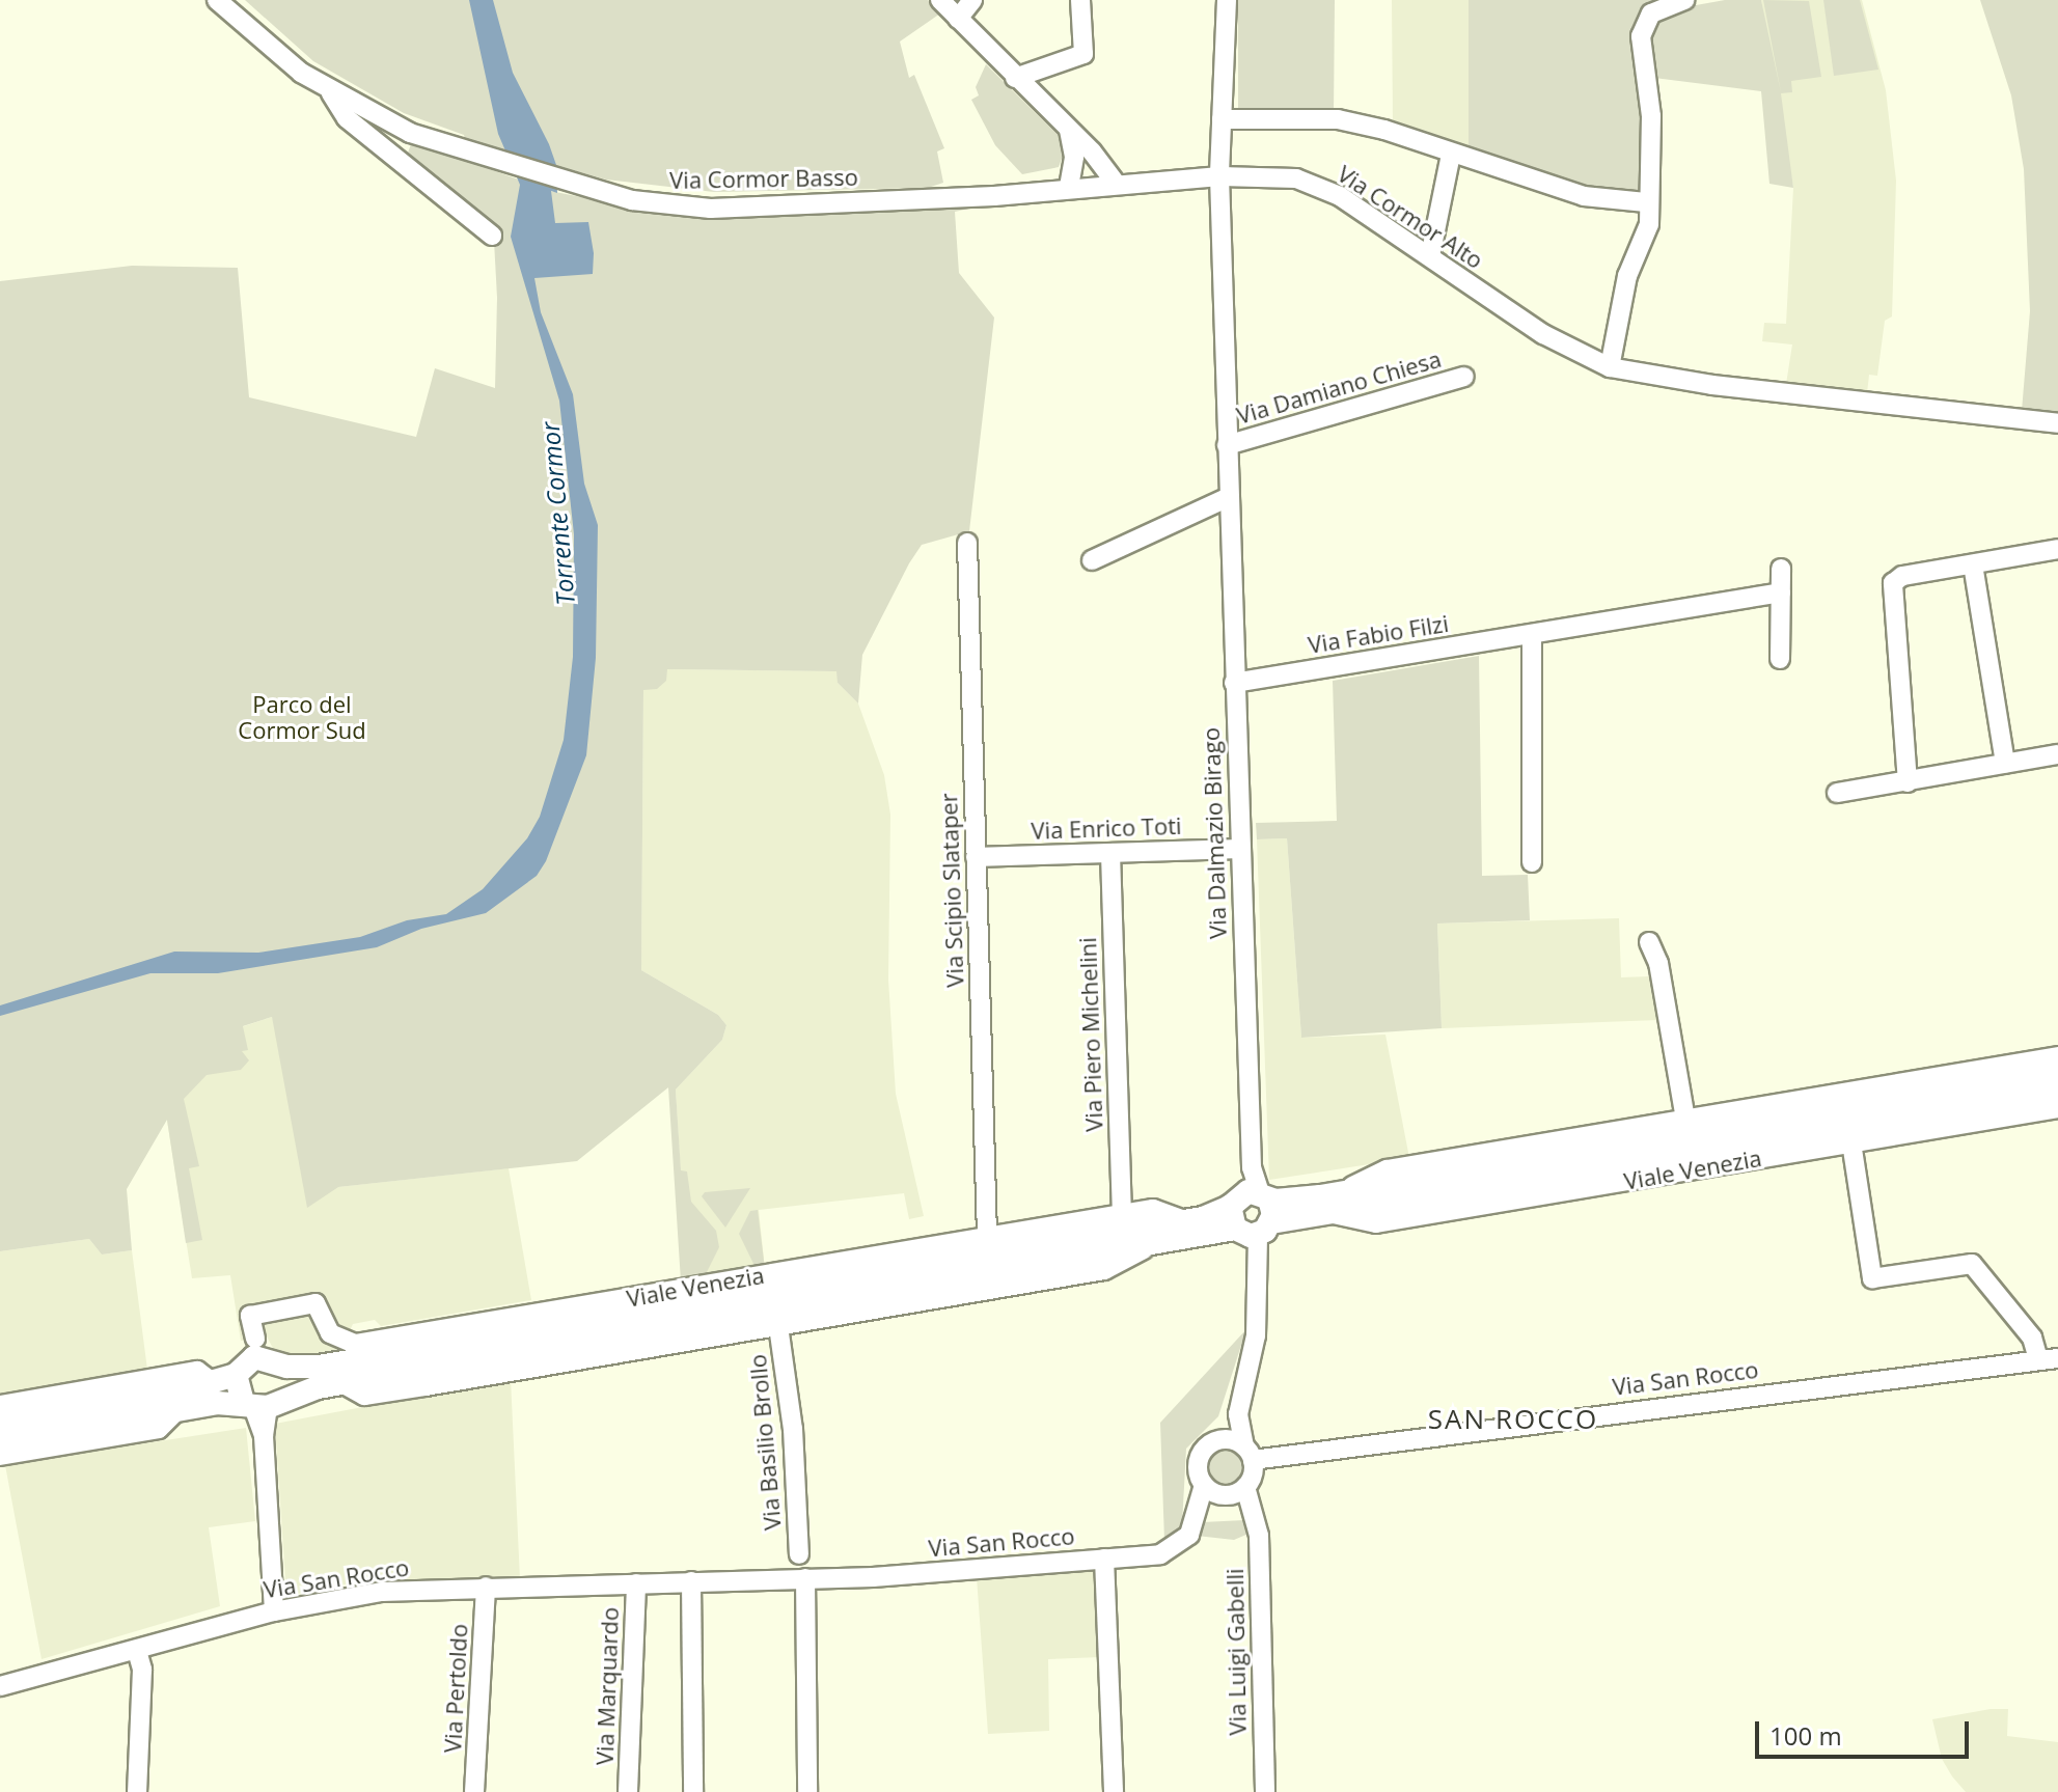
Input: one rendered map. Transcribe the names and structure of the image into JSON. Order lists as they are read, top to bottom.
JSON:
{
  "streets": {
    "main road": ["Viale Venezia"],
    "street": [
      "Via Cormor Basso",
      "Via Cormor Alto",
      "Via Damiano Chiesa",
      "Via Fabio Filzi",
      "Via Enrico Toti",
      "Via Dalmazio Birago",
      "Via Scipio Slataper",
      "Via Piero Michelini",
      "Via San Rocco",
      "Via Basilio Brollo",
      "Via Luigi Gabelli",
      "Via Marquardo",
      "Via Pertoldo"
    ]
  },
  "crossings": [
    ["Via Cormor Basso", "Via Cormor Alto"],
    ["Via Cormor Alto", "Via Dalmazio Birago"],
    ["Via Damiano Chiesa", "Via Dalmazio Birago"],
    ["Via Fabio Filzi", "Via Dalmazio Birago"],
    ["Via Enrico Toti", "Via Dalmazio Birago"],
    ["Via Enrico Toti", "Via Scipio Slataper"],
    ["Via Enrico Toti", "Via Piero Michelini"],
    ["Via Dalmazio Birago", "Viale Venezia"],
    ["Via Scipio Slataper", "Viale Venezia"],
    ["Via Piero Michelini", "Viale Venezia"],
    ["Viale Venezia", "Via Basilio Brollo"],
    ["Via San Rocco", "Via Luigi Gabelli"],
    ["Via San Rocco", "Via Marquardo"],
    ["Via San Rocco", "Via Pertoldo"]
  ],
  "districts": ["SAN ROCCO"],
  "water": ["Torrente Cormor"],
  "parks": ["Parco del Cormor Sud"],
  "scale_bar": "100 m"
}
